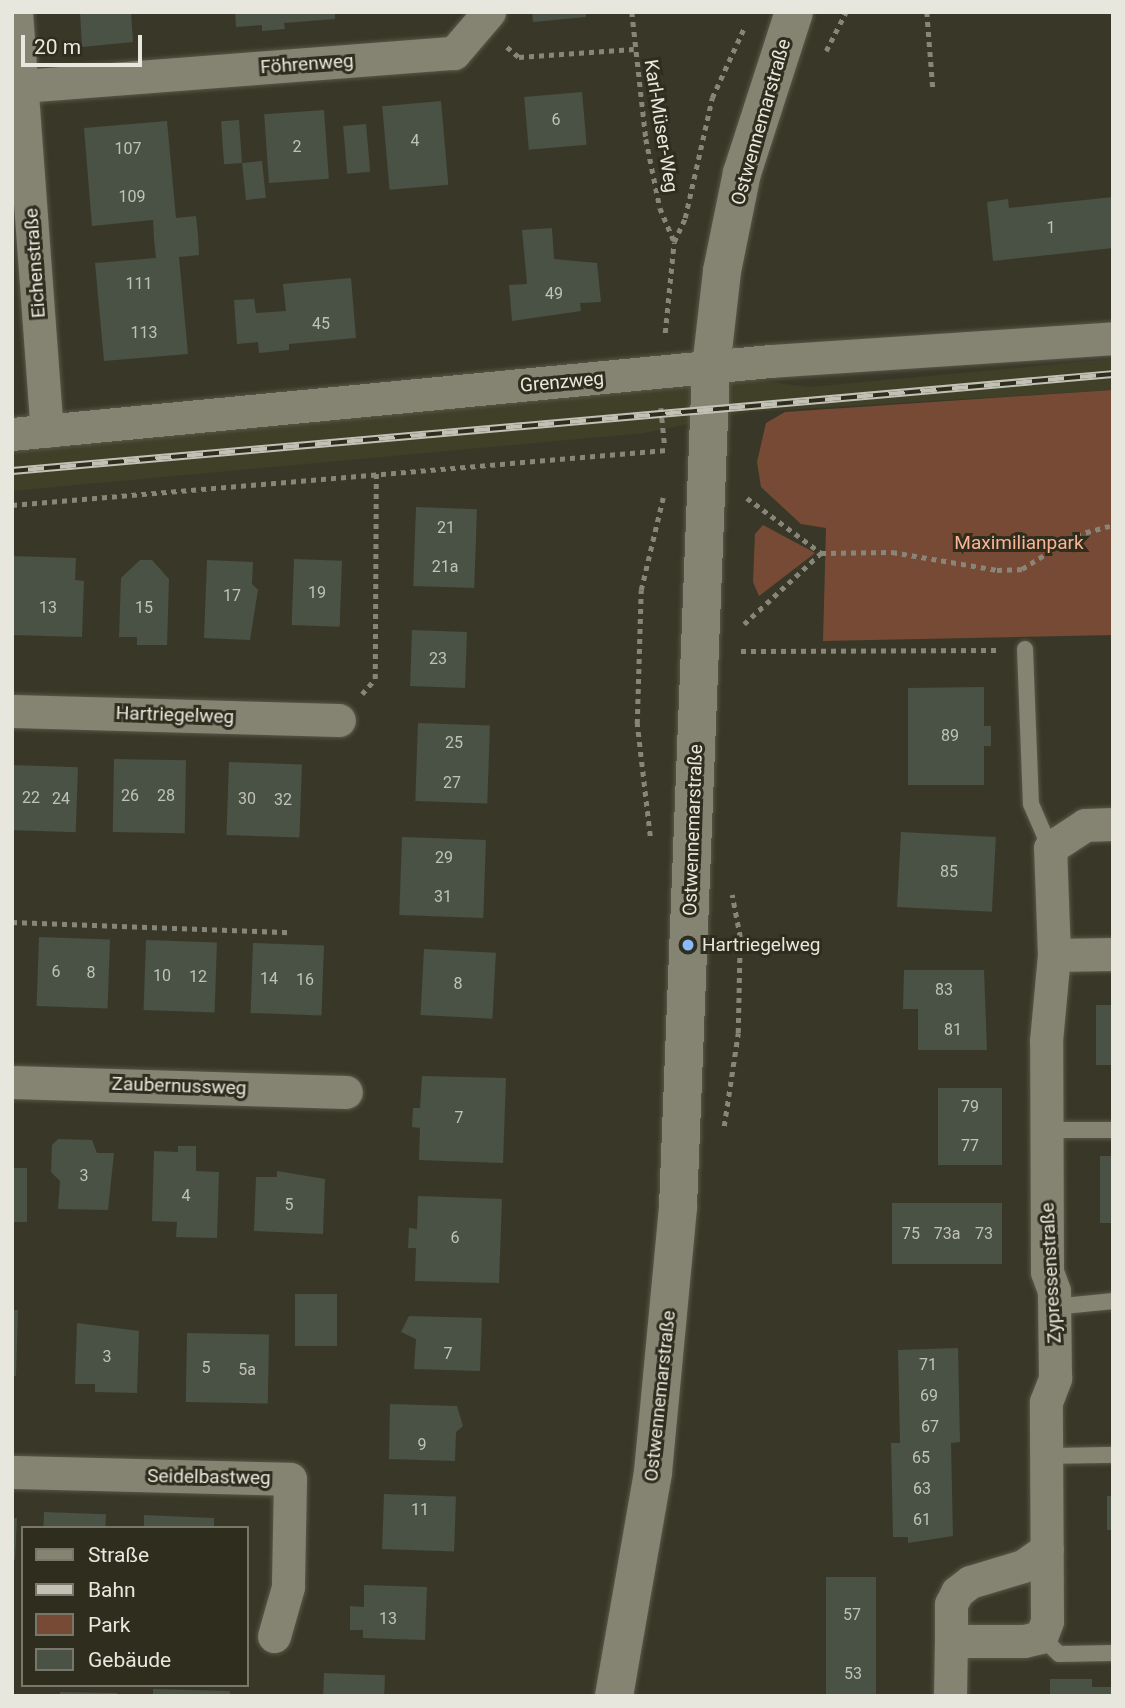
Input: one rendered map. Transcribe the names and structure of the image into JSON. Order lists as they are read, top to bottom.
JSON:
{
  "streets": {
    "street": [
      "Föhrenweg",
      "Ostwennemarstraße",
      "Eichenstraße",
      "Grenzweg",
      "Hartriegelweg",
      "Zaubernussweg",
      "Zypressenstraße",
      "Seidelbastweg"
    ],
    "path": ["Karl-Müser-Weg"]
  },
  "crossings": [
    ["Föhrenweg", "Eichenstraße"],
    ["Ostwennemarstraße", "Grenzweg"],
    ["Eichenstraße", "Grenzweg"]
  ],
  "parks": ["Maximilianpark"],
  "places": ["Hartriegelweg"],
  "house_numbers": [
    "6",
    "4",
    "2",
    "107",
    "109",
    "1",
    "111",
    "49",
    "45",
    "113",
    "21",
    "21a",
    "19",
    "17",
    "13",
    "15",
    "23",
    "89",
    "25",
    "27",
    "26",
    "28",
    "22",
    "24",
    "30",
    "32",
    "29",
    "85",
    "31",
    "6",
    "8",
    "10",
    "12",
    "14",
    "16",
    "8",
    "83",
    "81",
    "79",
    "7",
    "77",
    "3",
    "4",
    "5",
    "75",
    "73a",
    "73",
    "6",
    "7",
    "3",
    "71",
    "5",
    "5a",
    "69",
    "67",
    "9",
    "65",
    "63",
    "11",
    "61",
    "57",
    "13",
    "53"
  ],
  "legend": [
    "Straße",
    "Bahn",
    "Park",
    "Gebäude"
  ],
  "scale_bar": "20 m"
}
